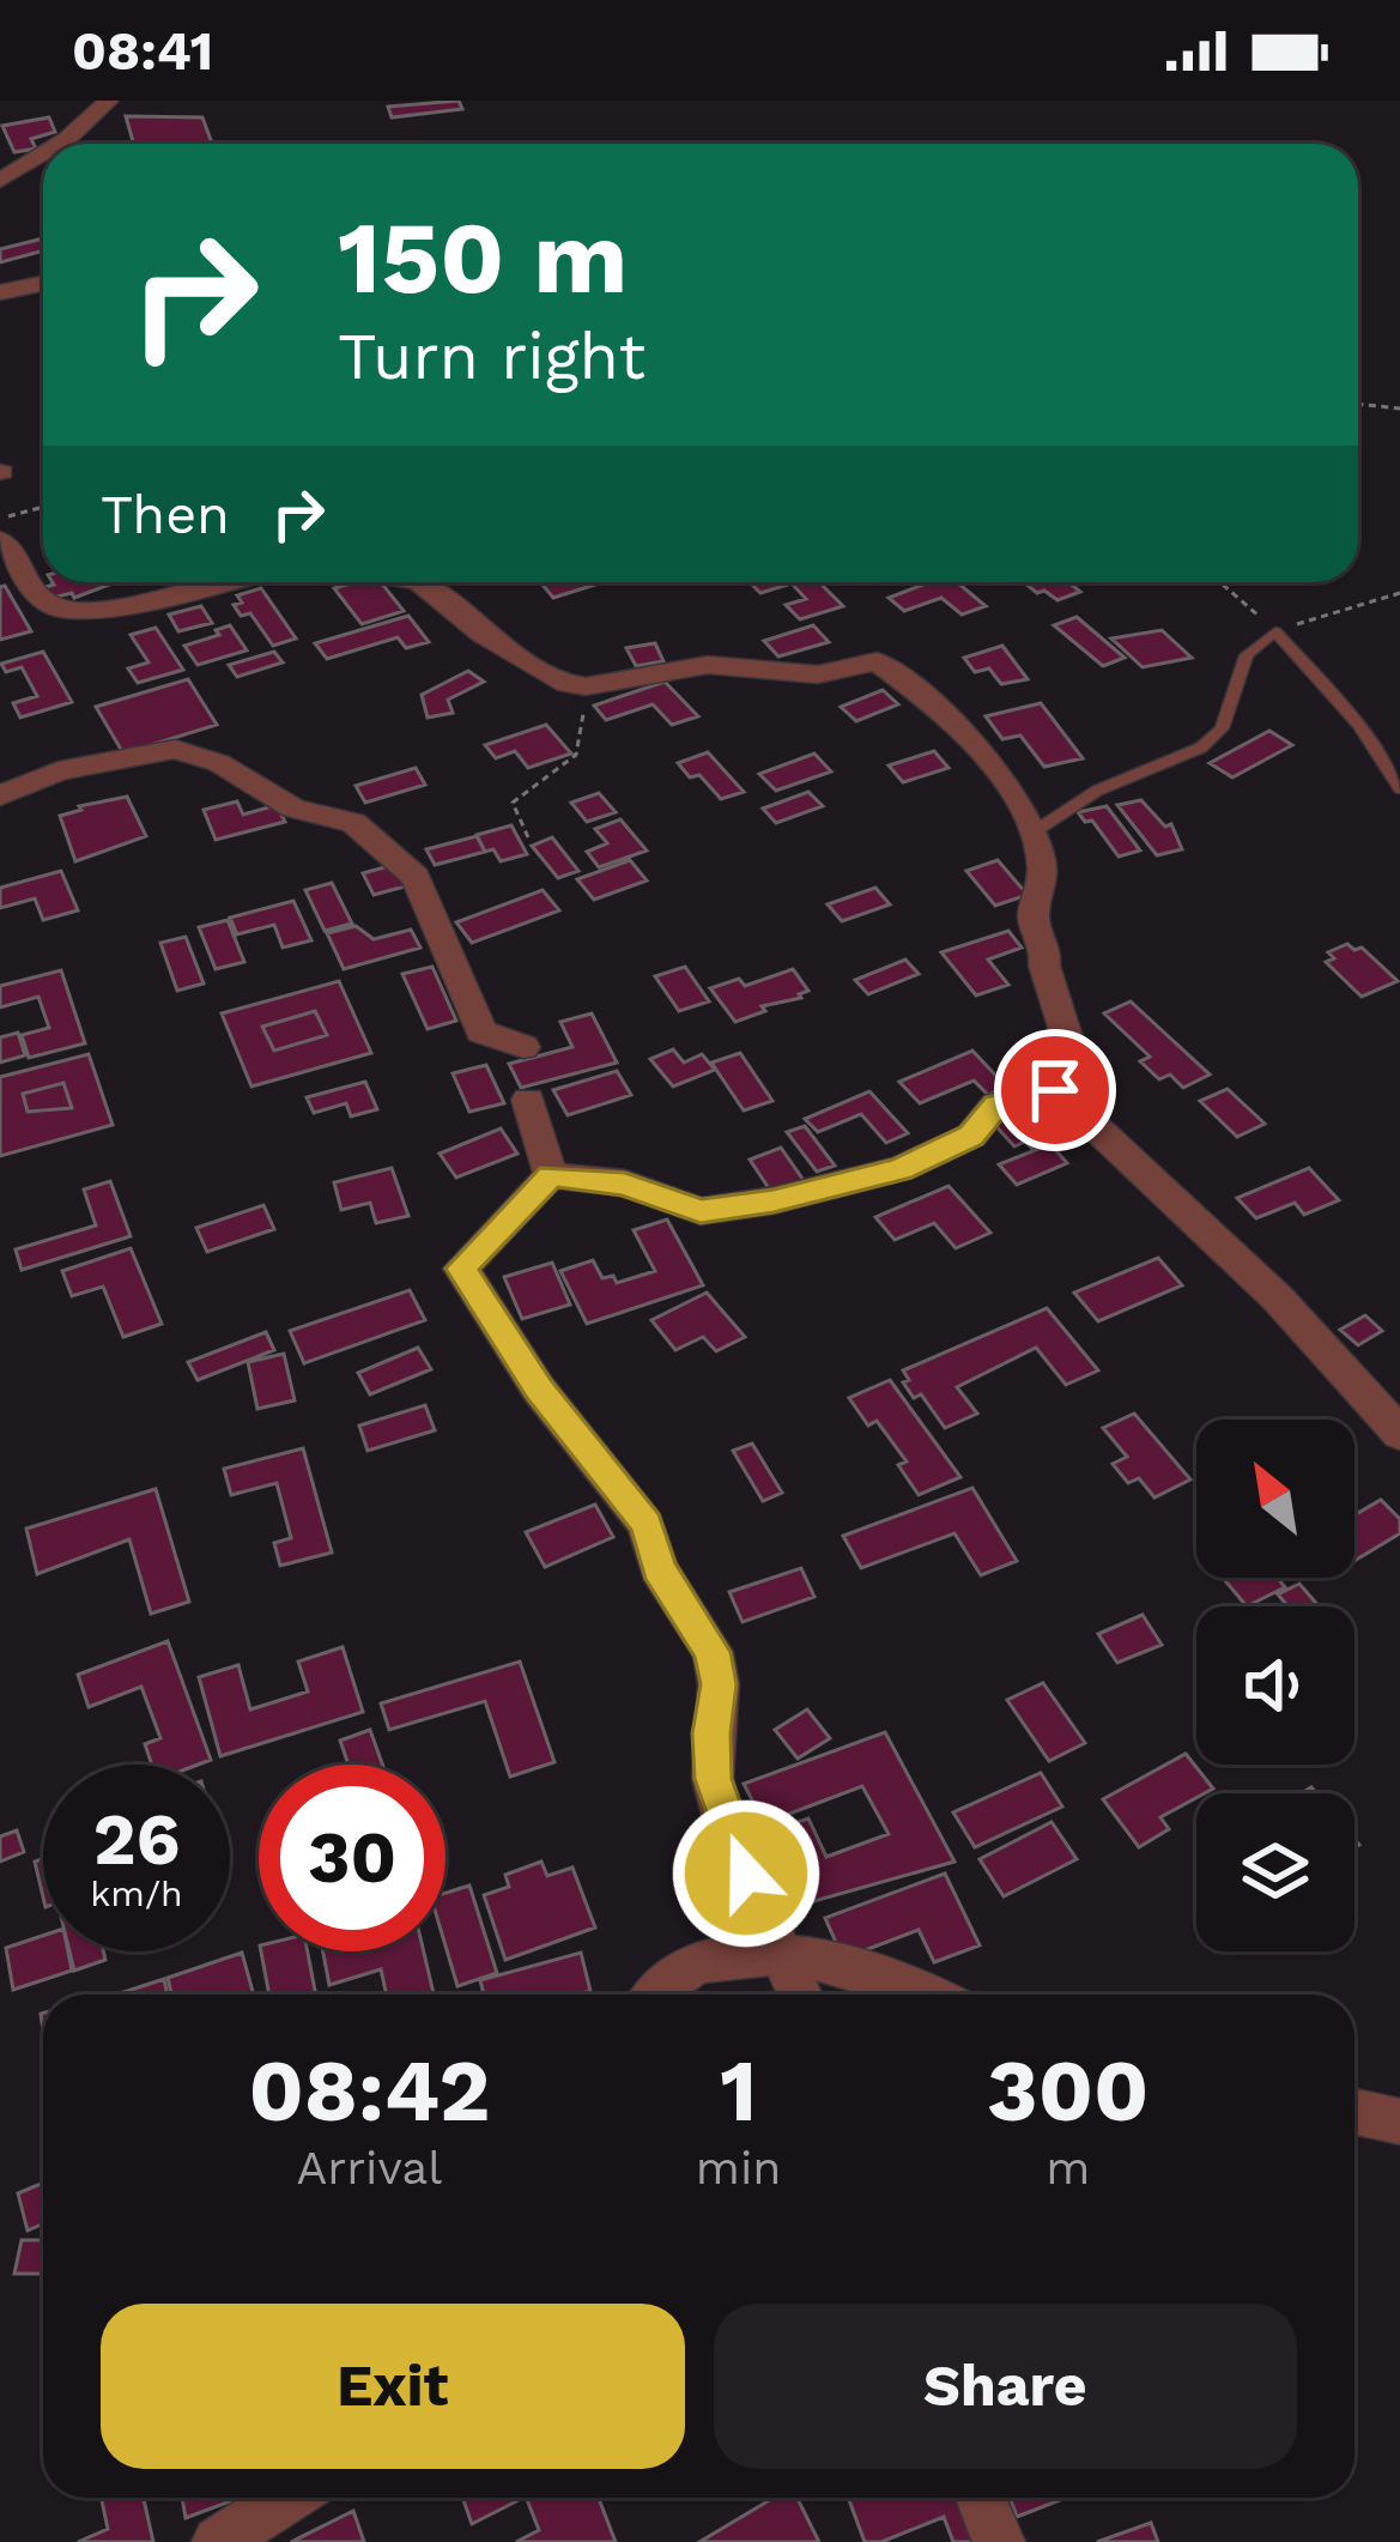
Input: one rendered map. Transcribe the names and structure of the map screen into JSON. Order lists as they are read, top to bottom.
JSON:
{
  "north": "top left",
  "page": {
    "status": "08:41",
    "turn": ["150 m", "Turn right"],
    "then": "Then",
    "speed": "26 km/h",
    "limit": "30",
    "eta": [
      "08:42",
      "Arrival",
      "1",
      "min",
      "300",
      "m"
    ],
    "buttons": ["Exit", "Share"]
  }
}
